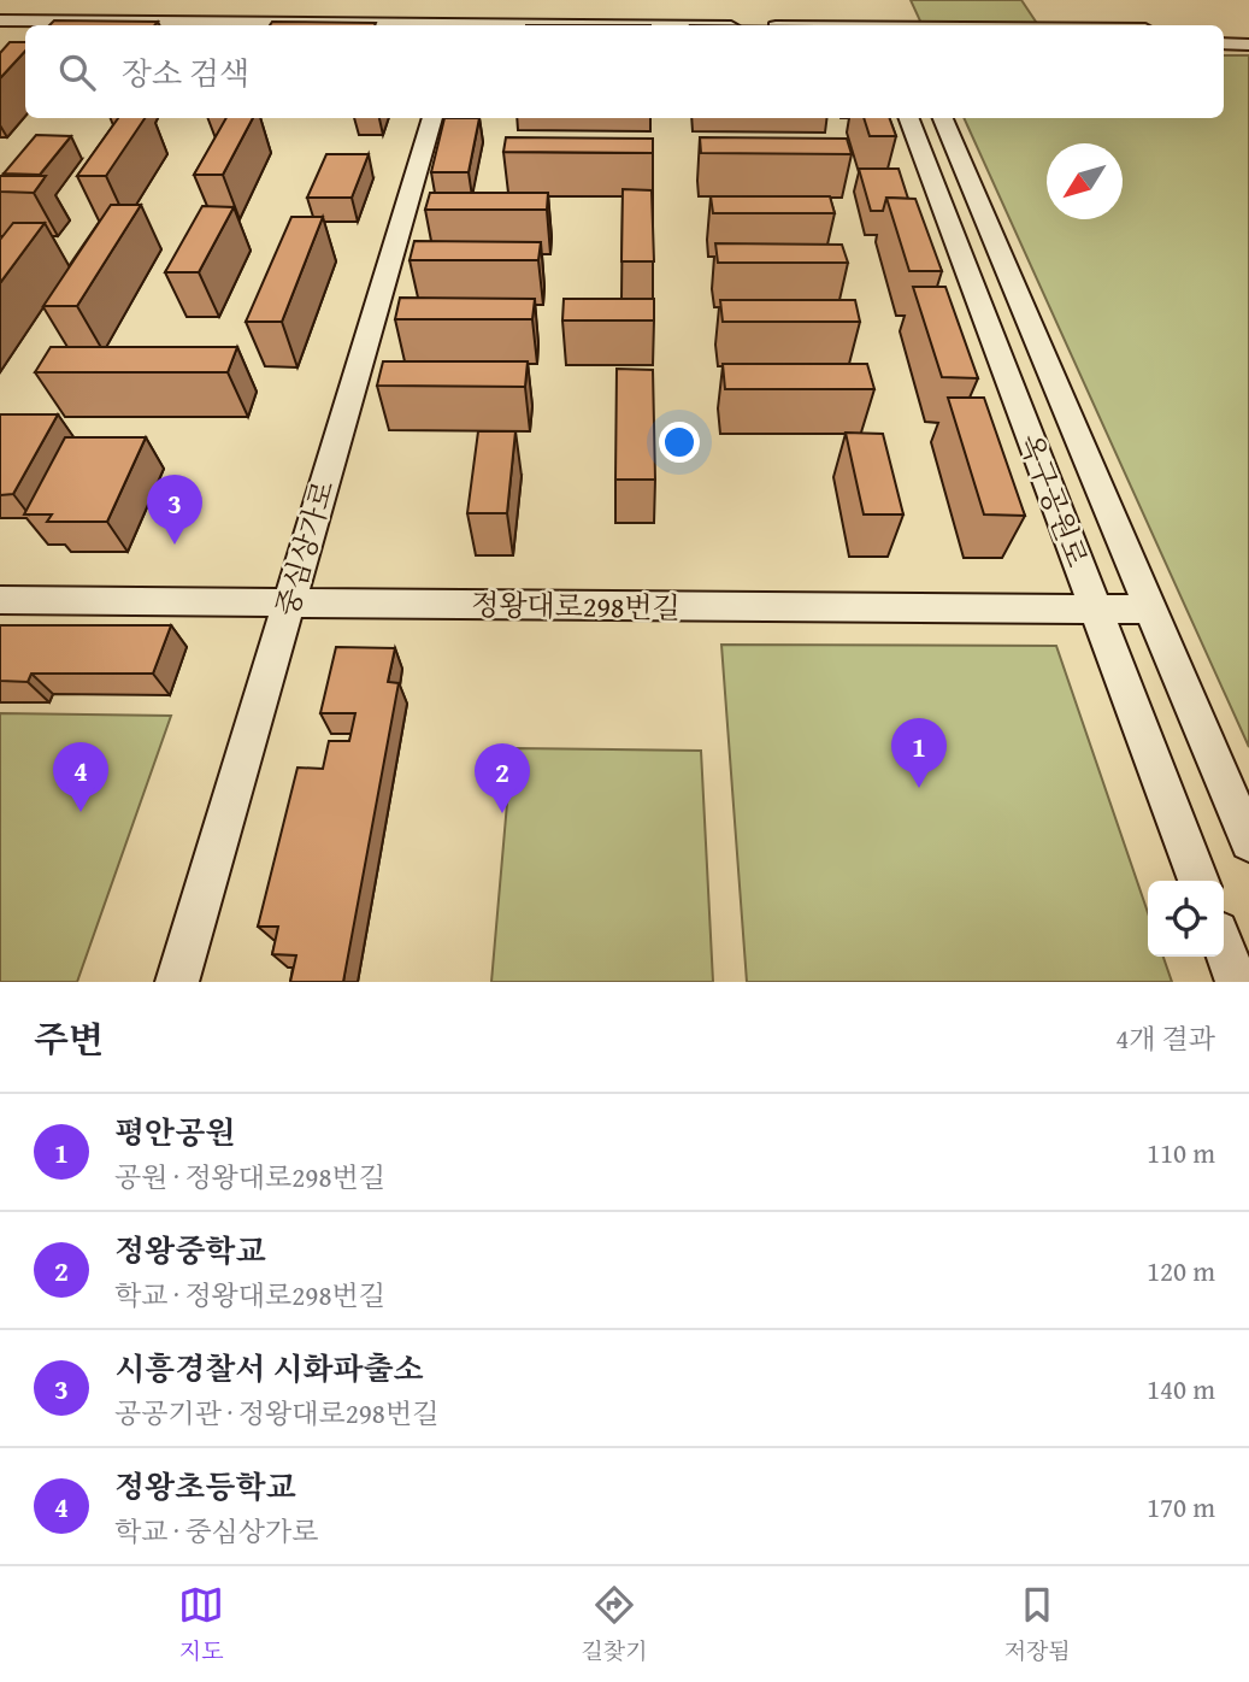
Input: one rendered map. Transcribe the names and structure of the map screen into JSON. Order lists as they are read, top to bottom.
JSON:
{
  "streets": {
    "street": ["옥구공원로", "중심상가로", "정왕대로298번길"]
  },
  "crossings": [
    ["옥구공원로", "정왕대로298번길"],
    ["중심상가로", "정왕대로298번길"]
  ],
  "north": "bottom left",
  "page": {
    "search": "장소 검색",
    "pins": [
      "3",
      "1",
      "4",
      "2"
    ],
    "heading": ["주변", "4개 결과"],
    "list": [
      {
        "mark": "1",
        "name": "평안공원",
        "note": "공원 · 정왕대로298번길",
        "value": "110 m"
      },
      {
        "mark": "2",
        "name": "정왕중학교",
        "note": "학교 · 정왕대로298번길",
        "value": "120 m"
      },
      {
        "mark": "3",
        "name": "시흥경찰서 시화파출소",
        "note": "공공기관 · 정왕대로298번길",
        "value": "140 m"
      },
      {
        "mark": "4",
        "name": "정왕초등학교",
        "note": "학교 · 중심상가로",
        "value": "170 m"
      }
    ],
    "nav": ["지도", "길찾기", "저장됨"]
  }
}
